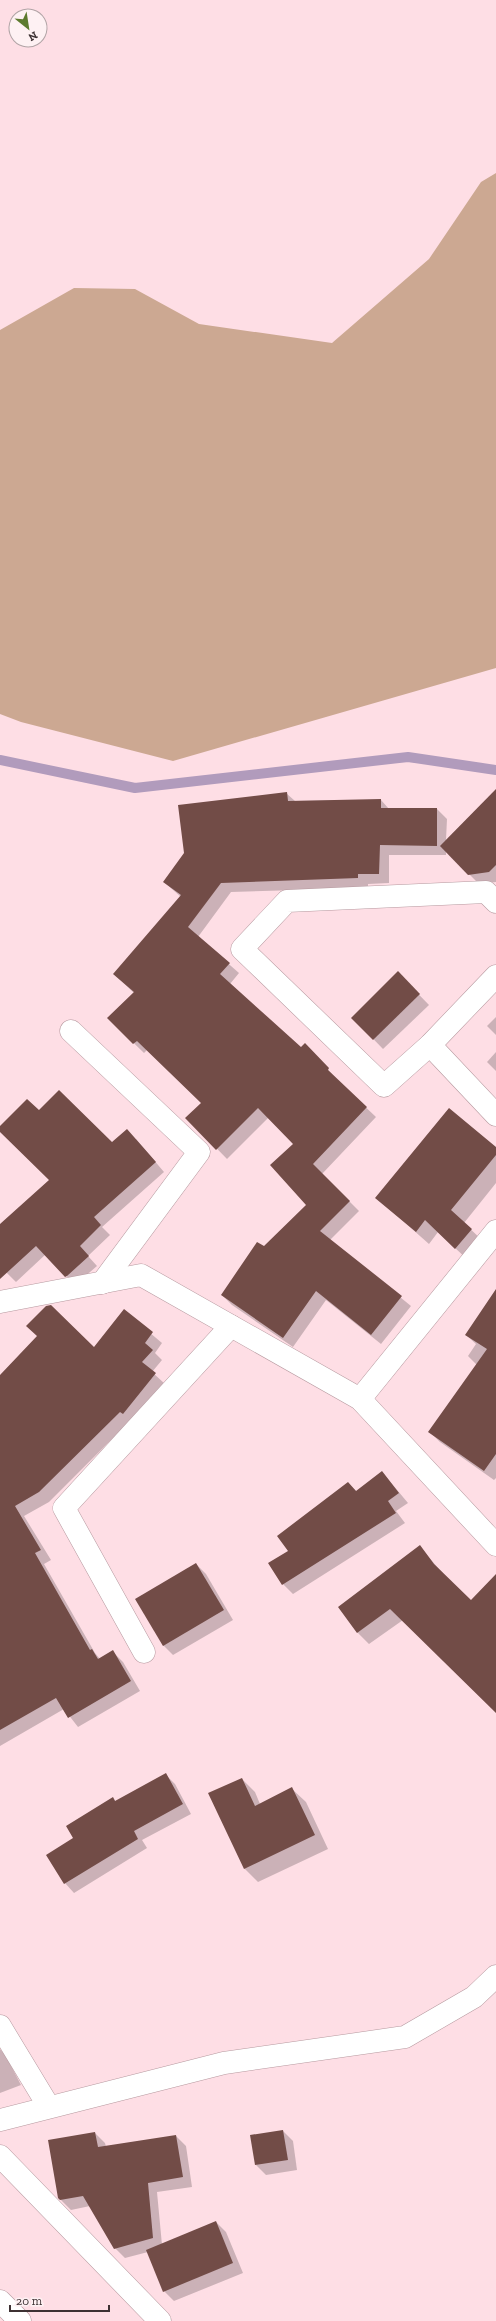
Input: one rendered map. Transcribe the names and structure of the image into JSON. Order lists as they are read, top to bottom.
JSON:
{
  "scale_bar": "20 m",
  "north": "bottom right"
}
